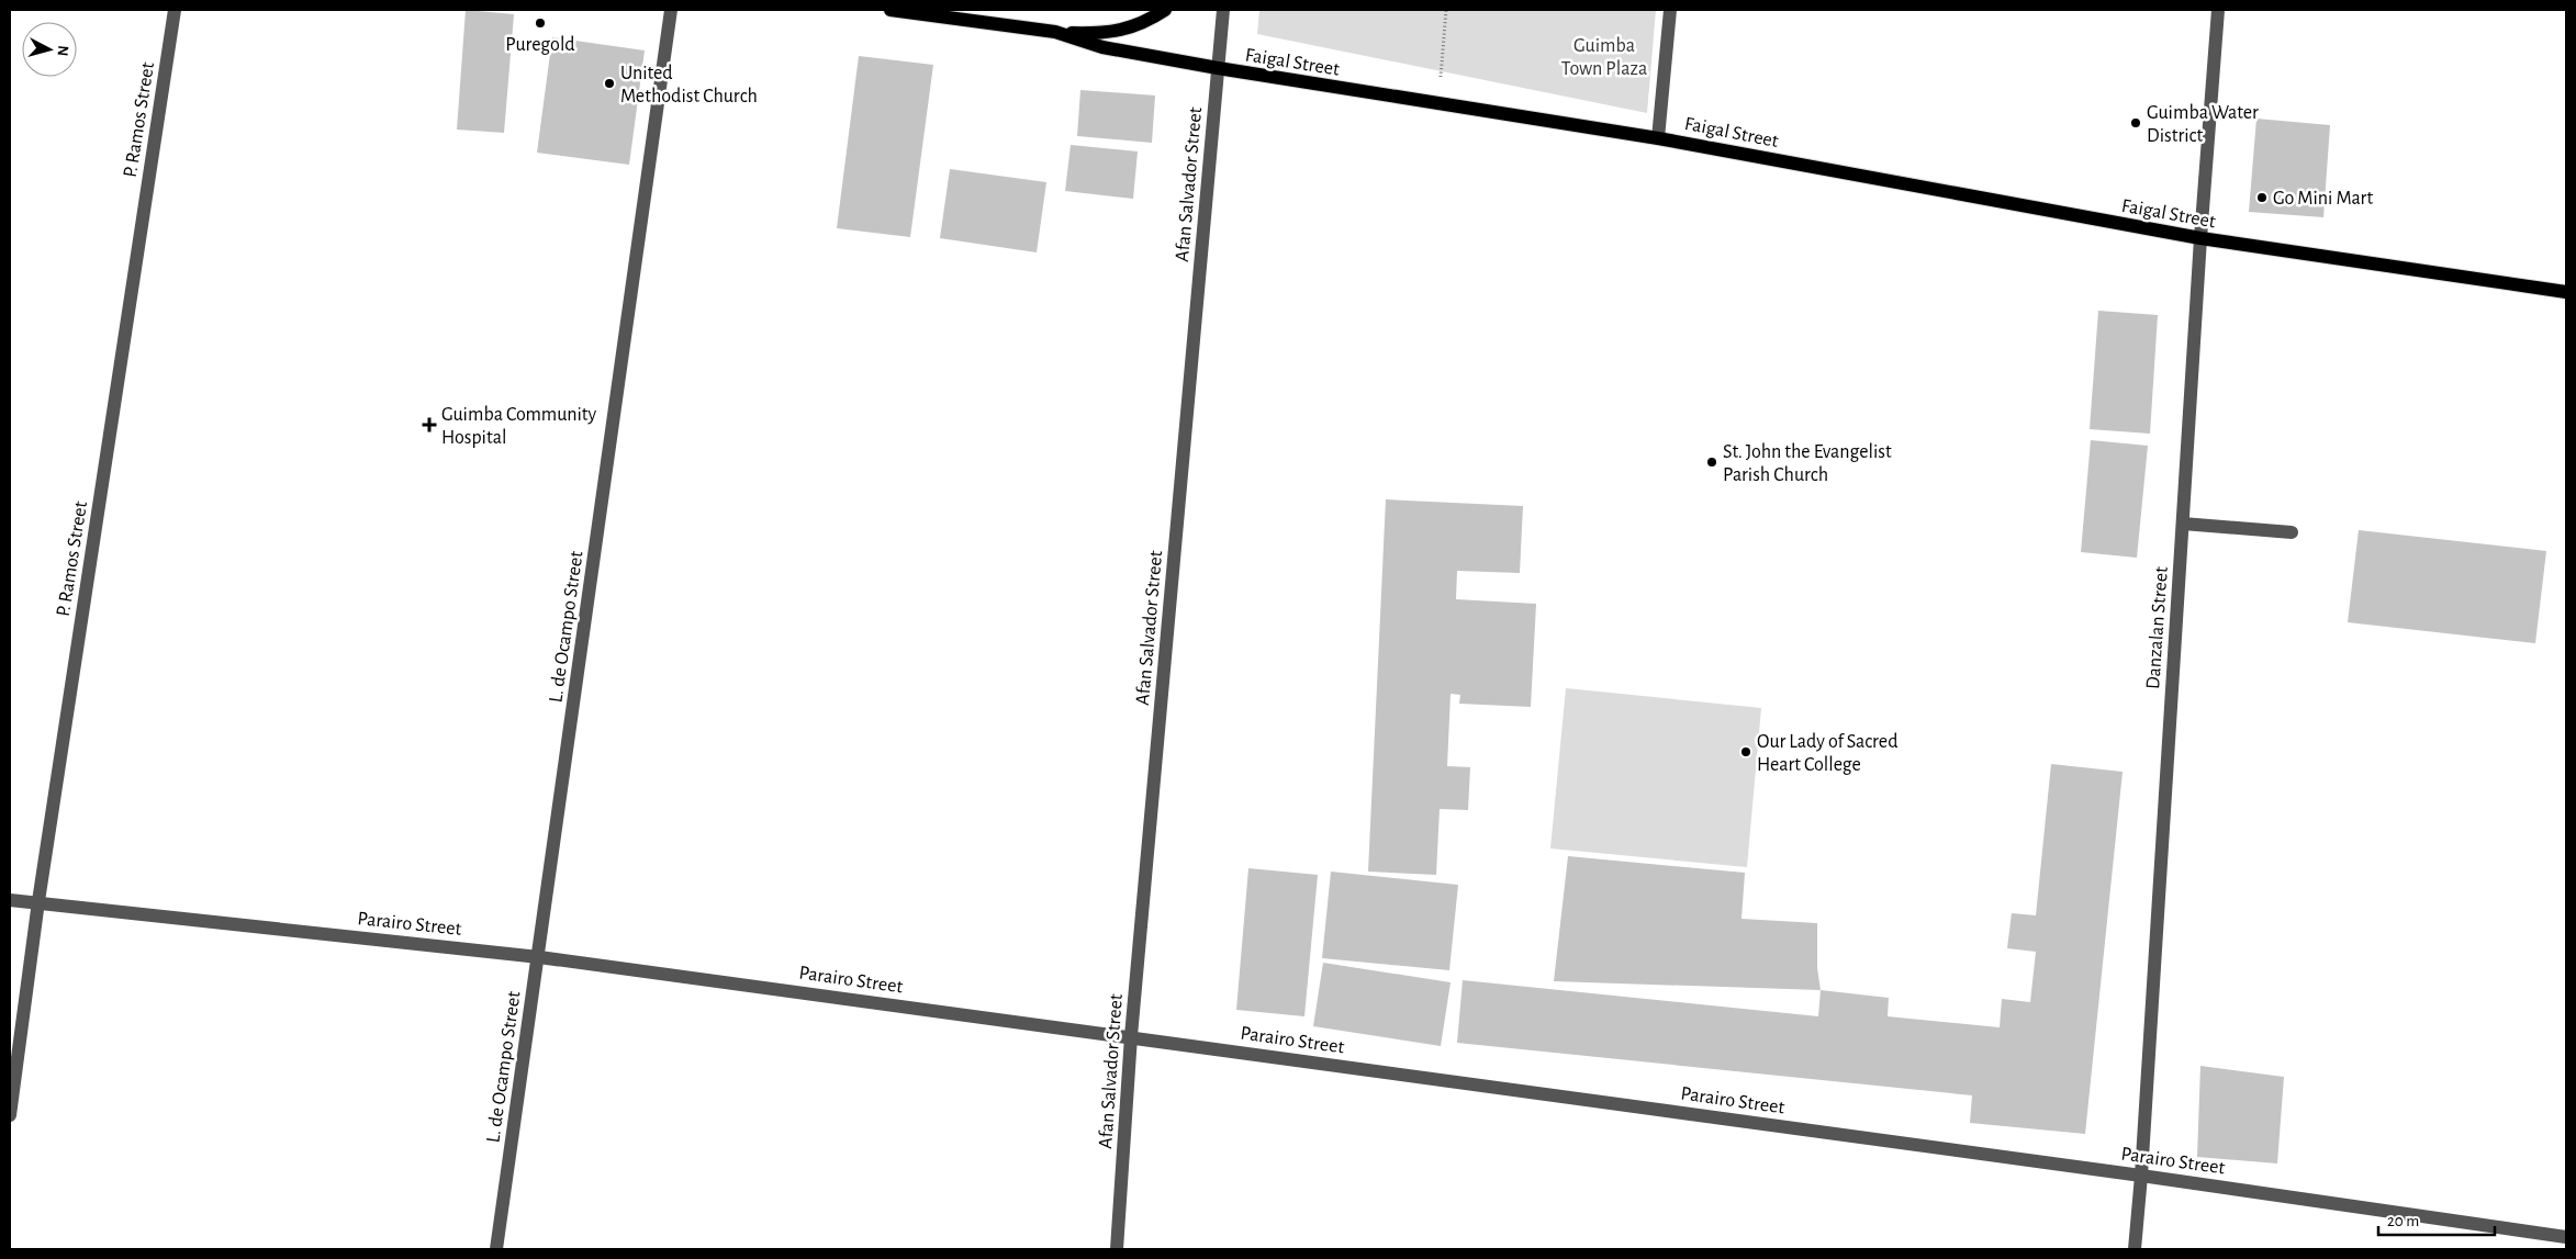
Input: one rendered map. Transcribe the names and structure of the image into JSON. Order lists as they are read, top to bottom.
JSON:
{
  "streets": {
    "main road": ["Faigal Street"],
    "street": [
      "P. Ramos Street",
      "Afan Salvador Street",
      "L. de Ocampo Street",
      "Danzalan Street",
      "Parairo Street"
    ]
  },
  "crossings": [
    ["Faigal Street", "Afan Salvador Street"],
    ["Faigal Street", "Danzalan Street"],
    ["P. Ramos Street", "Parairo Street"],
    ["Afan Salvador Street", "Parairo Street"],
    ["L. de Ocampo Street", "Parairo Street"],
    ["Danzalan Street", "Parairo Street"]
  ],
  "parks": ["Guimba Town Plaza"],
  "places": {
    "other": [
      "Puregold",
      "United Methodist Church",
      "Guimba Water District",
      "Go Mini Mart",
      "St. John the Evangelist Parish Church",
      "Our Lady of Sacred Heart College"
    ],
    "health": ["Guimba Community Hospital"]
  },
  "scale_bar": "20 m",
  "north": "right"
}
